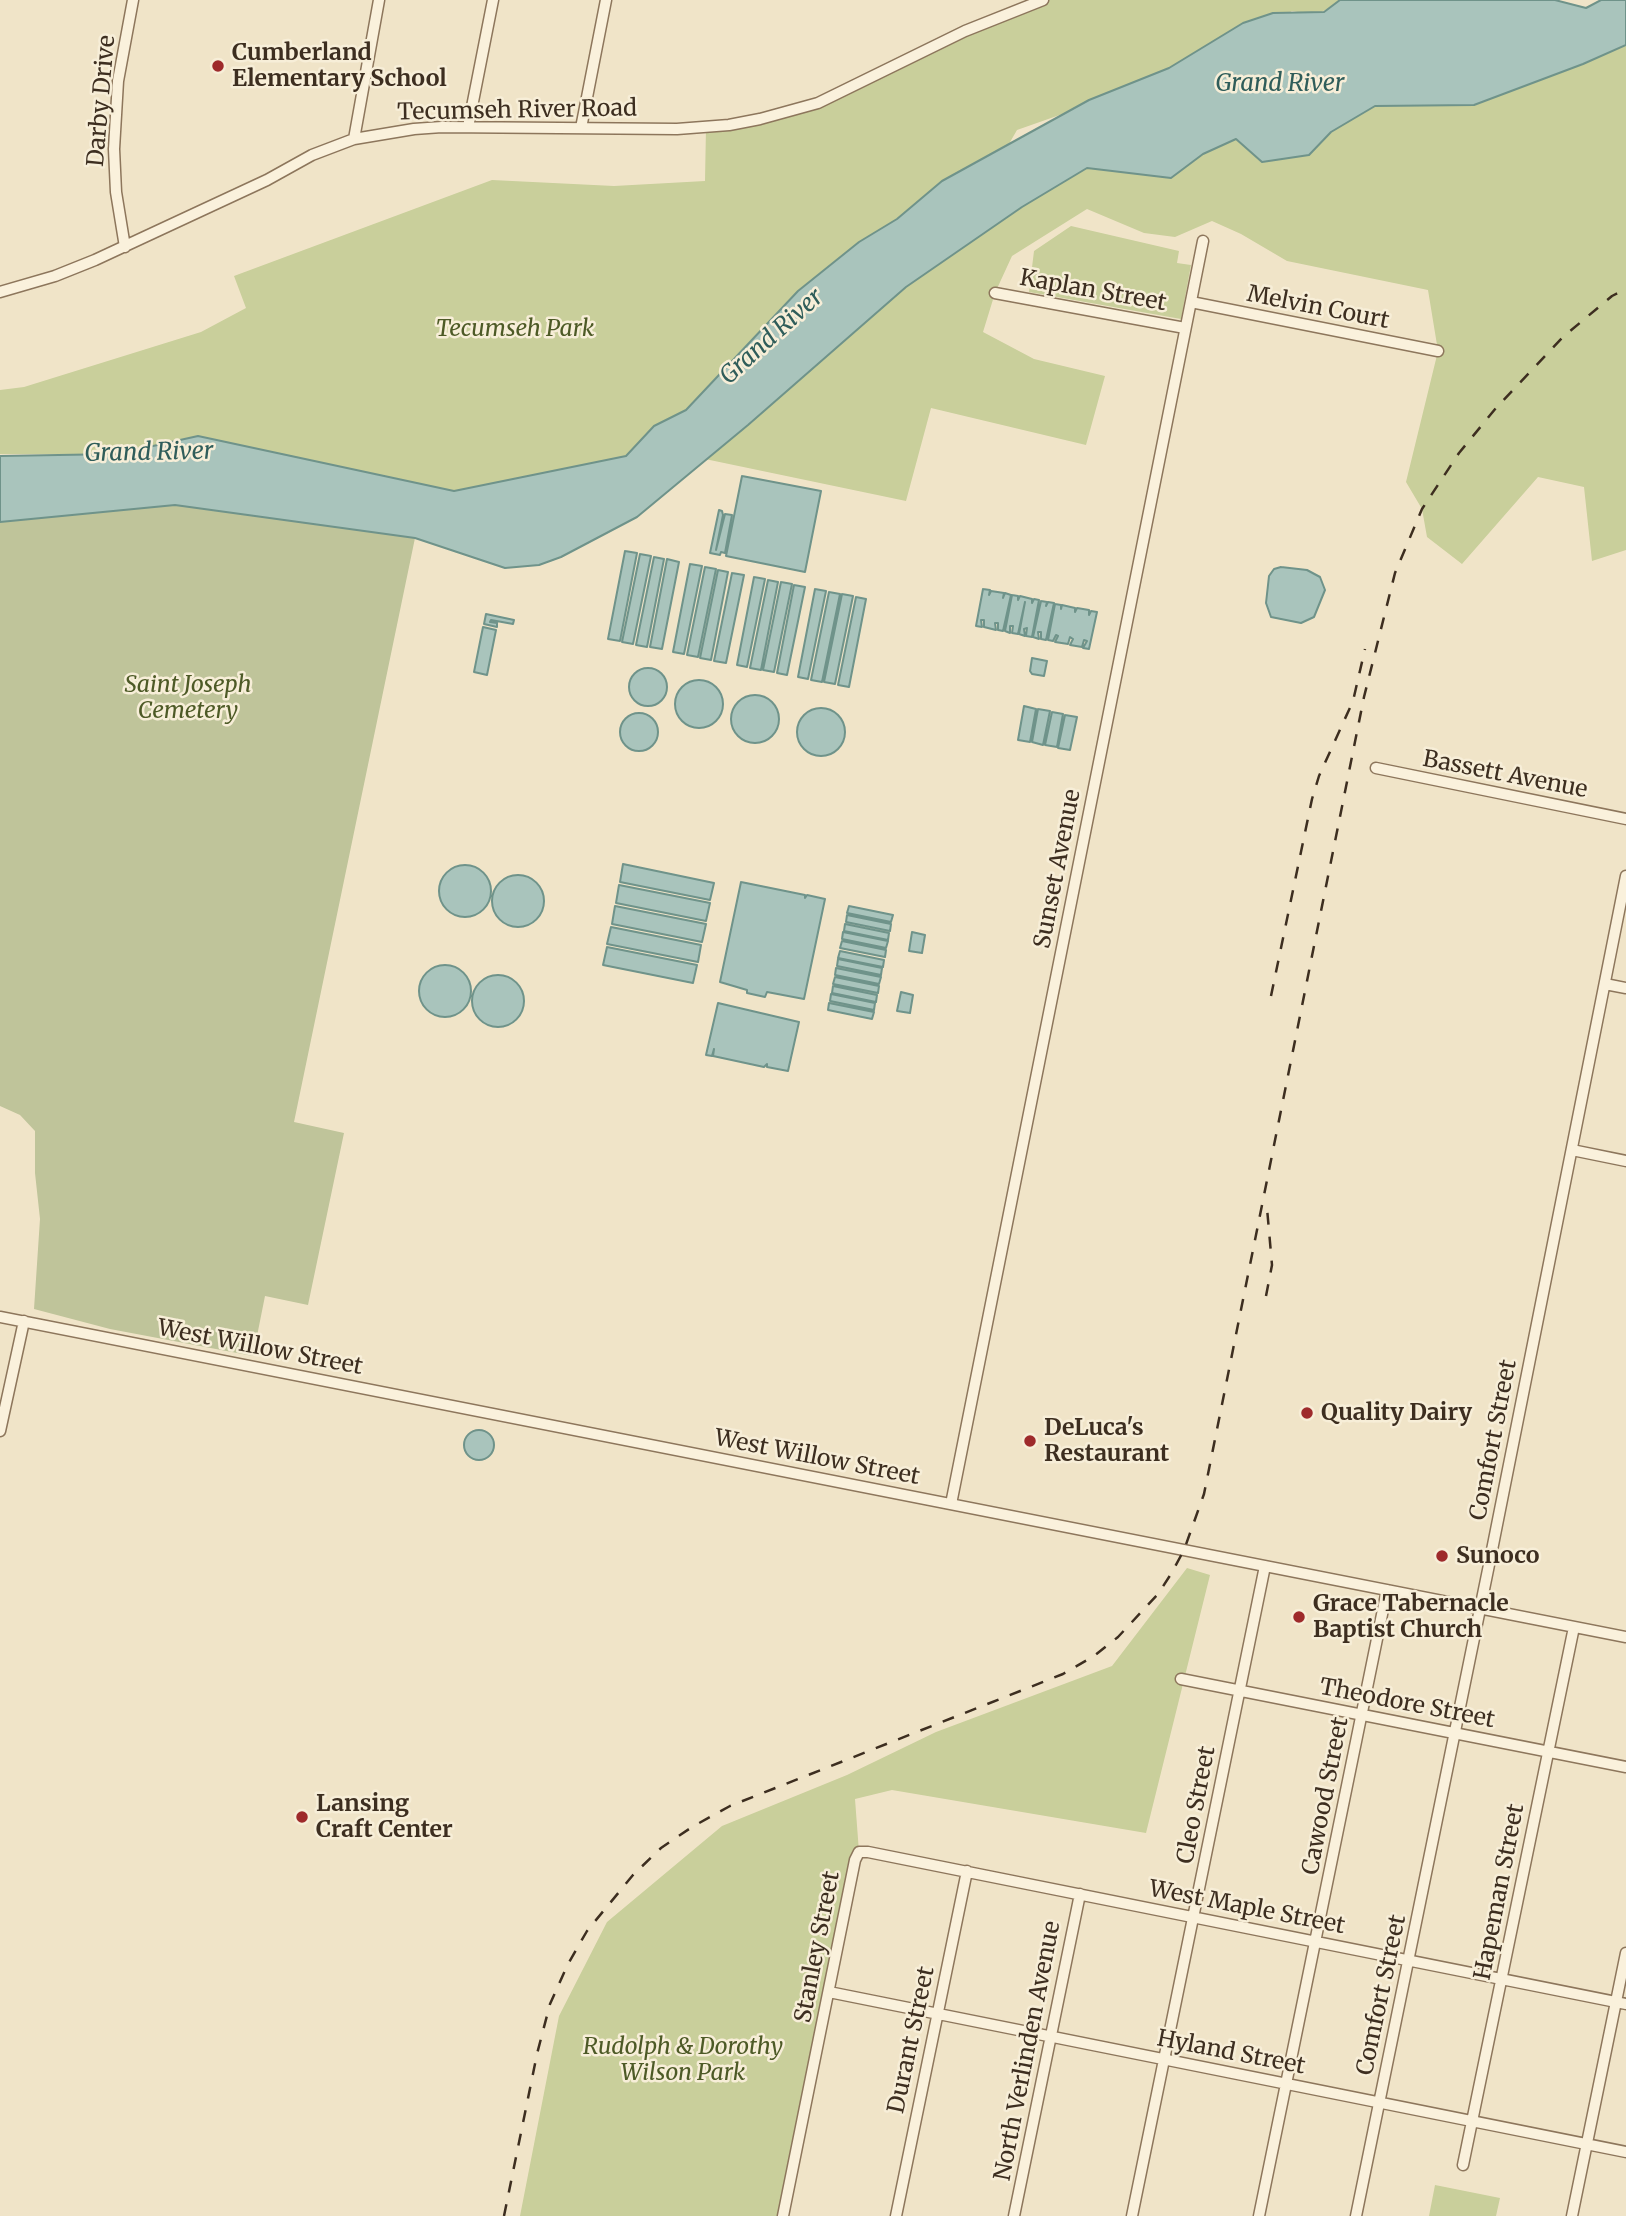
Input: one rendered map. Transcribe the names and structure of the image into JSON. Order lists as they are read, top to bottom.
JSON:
{
  "streets": {
    "street": [
      "Darby Drive",
      "Tecumseh River Road",
      "Kaplan Street",
      "Melvin Court",
      "Bassett Avenue",
      "Sunset Avenue",
      "West Willow Street",
      "Comfort Street",
      "Theodore Street",
      "Cawood Street",
      "Cleo Street",
      "Hapeman Street",
      "West Maple Street",
      "Stanley Street",
      "Durant Street",
      "North Verlinden Avenue",
      "Hyland Street"
    ]
  },
  "crossings": [
    ["Darby Drive", "Tecumseh River Road"],
    ["Kaplan Street", "Sunset Avenue"],
    ["Melvin Court", "Sunset Avenue"],
    ["Sunset Avenue", "West Willow Street"],
    ["West Willow Street", "Comfort Street"],
    ["West Willow Street", "Cawood Street"],
    ["West Willow Street", "Cleo Street"],
    ["West Willow Street", "Hapeman Street"],
    ["Comfort Street", "Theodore Street"],
    ["Comfort Street", "West Maple Street"],
    ["Comfort Street", "Hyland Street"],
    ["Theodore Street", "Cawood Street"],
    ["Theodore Street", "Cleo Street"],
    ["Theodore Street", "Hapeman Street"],
    ["Cawood Street", "West Maple Street"],
    ["Cawood Street", "Hyland Street"],
    ["Cleo Street", "West Maple Street"],
    ["Cleo Street", "Hyland Street"],
    ["Hapeman Street", "West Maple Street"],
    ["Hapeman Street", "Hyland Street"],
    ["West Maple Street", "Stanley Street"],
    ["West Maple Street", "Durant Street"],
    ["West Maple Street", "North Verlinden Avenue"],
    ["Stanley Street", "Hyland Street"],
    ["Durant Street", "Hyland Street"],
    ["North Verlinden Avenue", "Hyland Street"]
  ],
  "water": ["Grand River"],
  "parks": ["Tecumseh Park", "Saint Joseph Cemetery", "Rudolph & Dorothy Wilson Park"],
  "places": [
    "Cumberland Elementary School",
    "Quality Dairy",
    "DeLuca's Restaurant",
    "Sunoco",
    "Grace Tabernacle Baptist Church",
    "Lansing Craft Center"
  ]
}
